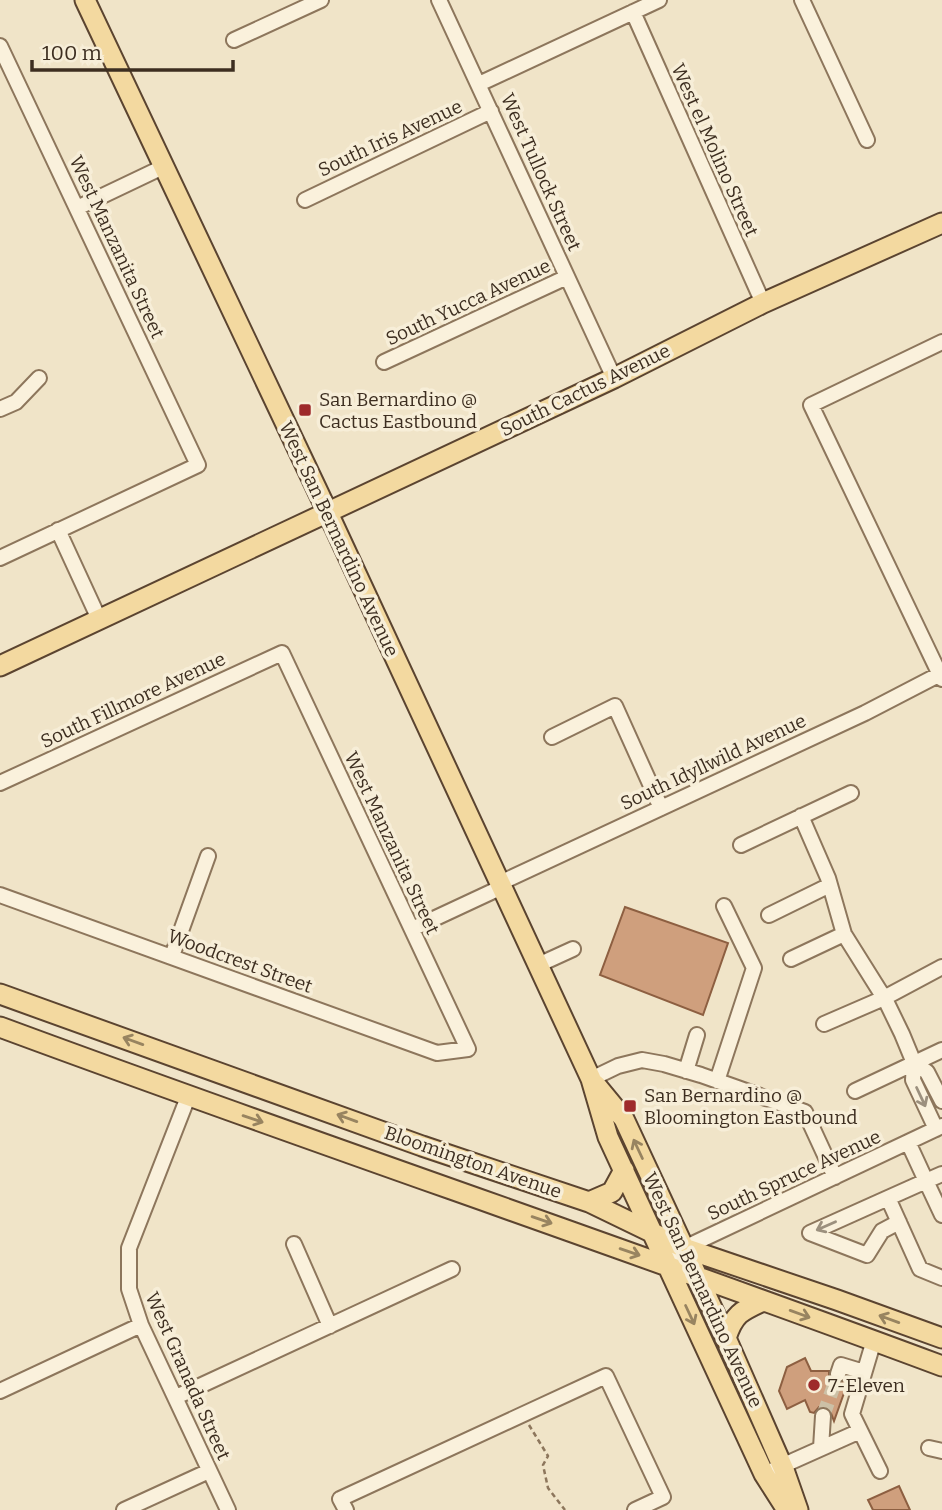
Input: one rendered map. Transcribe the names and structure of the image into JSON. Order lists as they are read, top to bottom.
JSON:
{
  "streets": {
    "main road": ["South Cactus Avenue", "West San Bernardino Avenue", "Bloomington Avenue"],
    "street": [
      "South Iris Avenue",
      "West el Molino Street",
      "West Tullock Street",
      "West Manzanita Street",
      "South Yucca Avenue",
      "South Fillmore Avenue",
      "South Idyllwild Avenue",
      "Woodcrest Street",
      "South Spruce Avenue",
      "West Granada Street"
    ]
  },
  "crossings": [
    ["South Iris Avenue", "West el Molino Street"],
    ["South Iris Avenue", "West Tullock Street"],
    ["West el Molino Street", "South Cactus Avenue"],
    ["West Tullock Street", "South Yucca Avenue"],
    ["West Tullock Street", "South Cactus Avenue"],
    ["West Manzanita Street", "South Fillmore Avenue"],
    ["West Manzanita Street", "South Idyllwild Avenue"],
    ["West Manzanita Street", "Woodcrest Street"],
    ["South Cactus Avenue", "West San Bernardino Avenue"],
    ["West San Bernardino Avenue", "South Idyllwild Avenue"],
    ["West San Bernardino Avenue", "Bloomington Avenue"],
    ["West San Bernardino Avenue", "South Spruce Avenue"],
    ["Bloomington Avenue", "South Spruce Avenue"],
    ["Bloomington Avenue", "West Granada Street"]
  ],
  "places": {
    "transit": ["San Bernardino @ Cactus Eastbound", "San Bernardino @ Bloomington Eastbound"],
    "other": ["7-Eleven"]
  },
  "scale_bar": "100 m"
}
